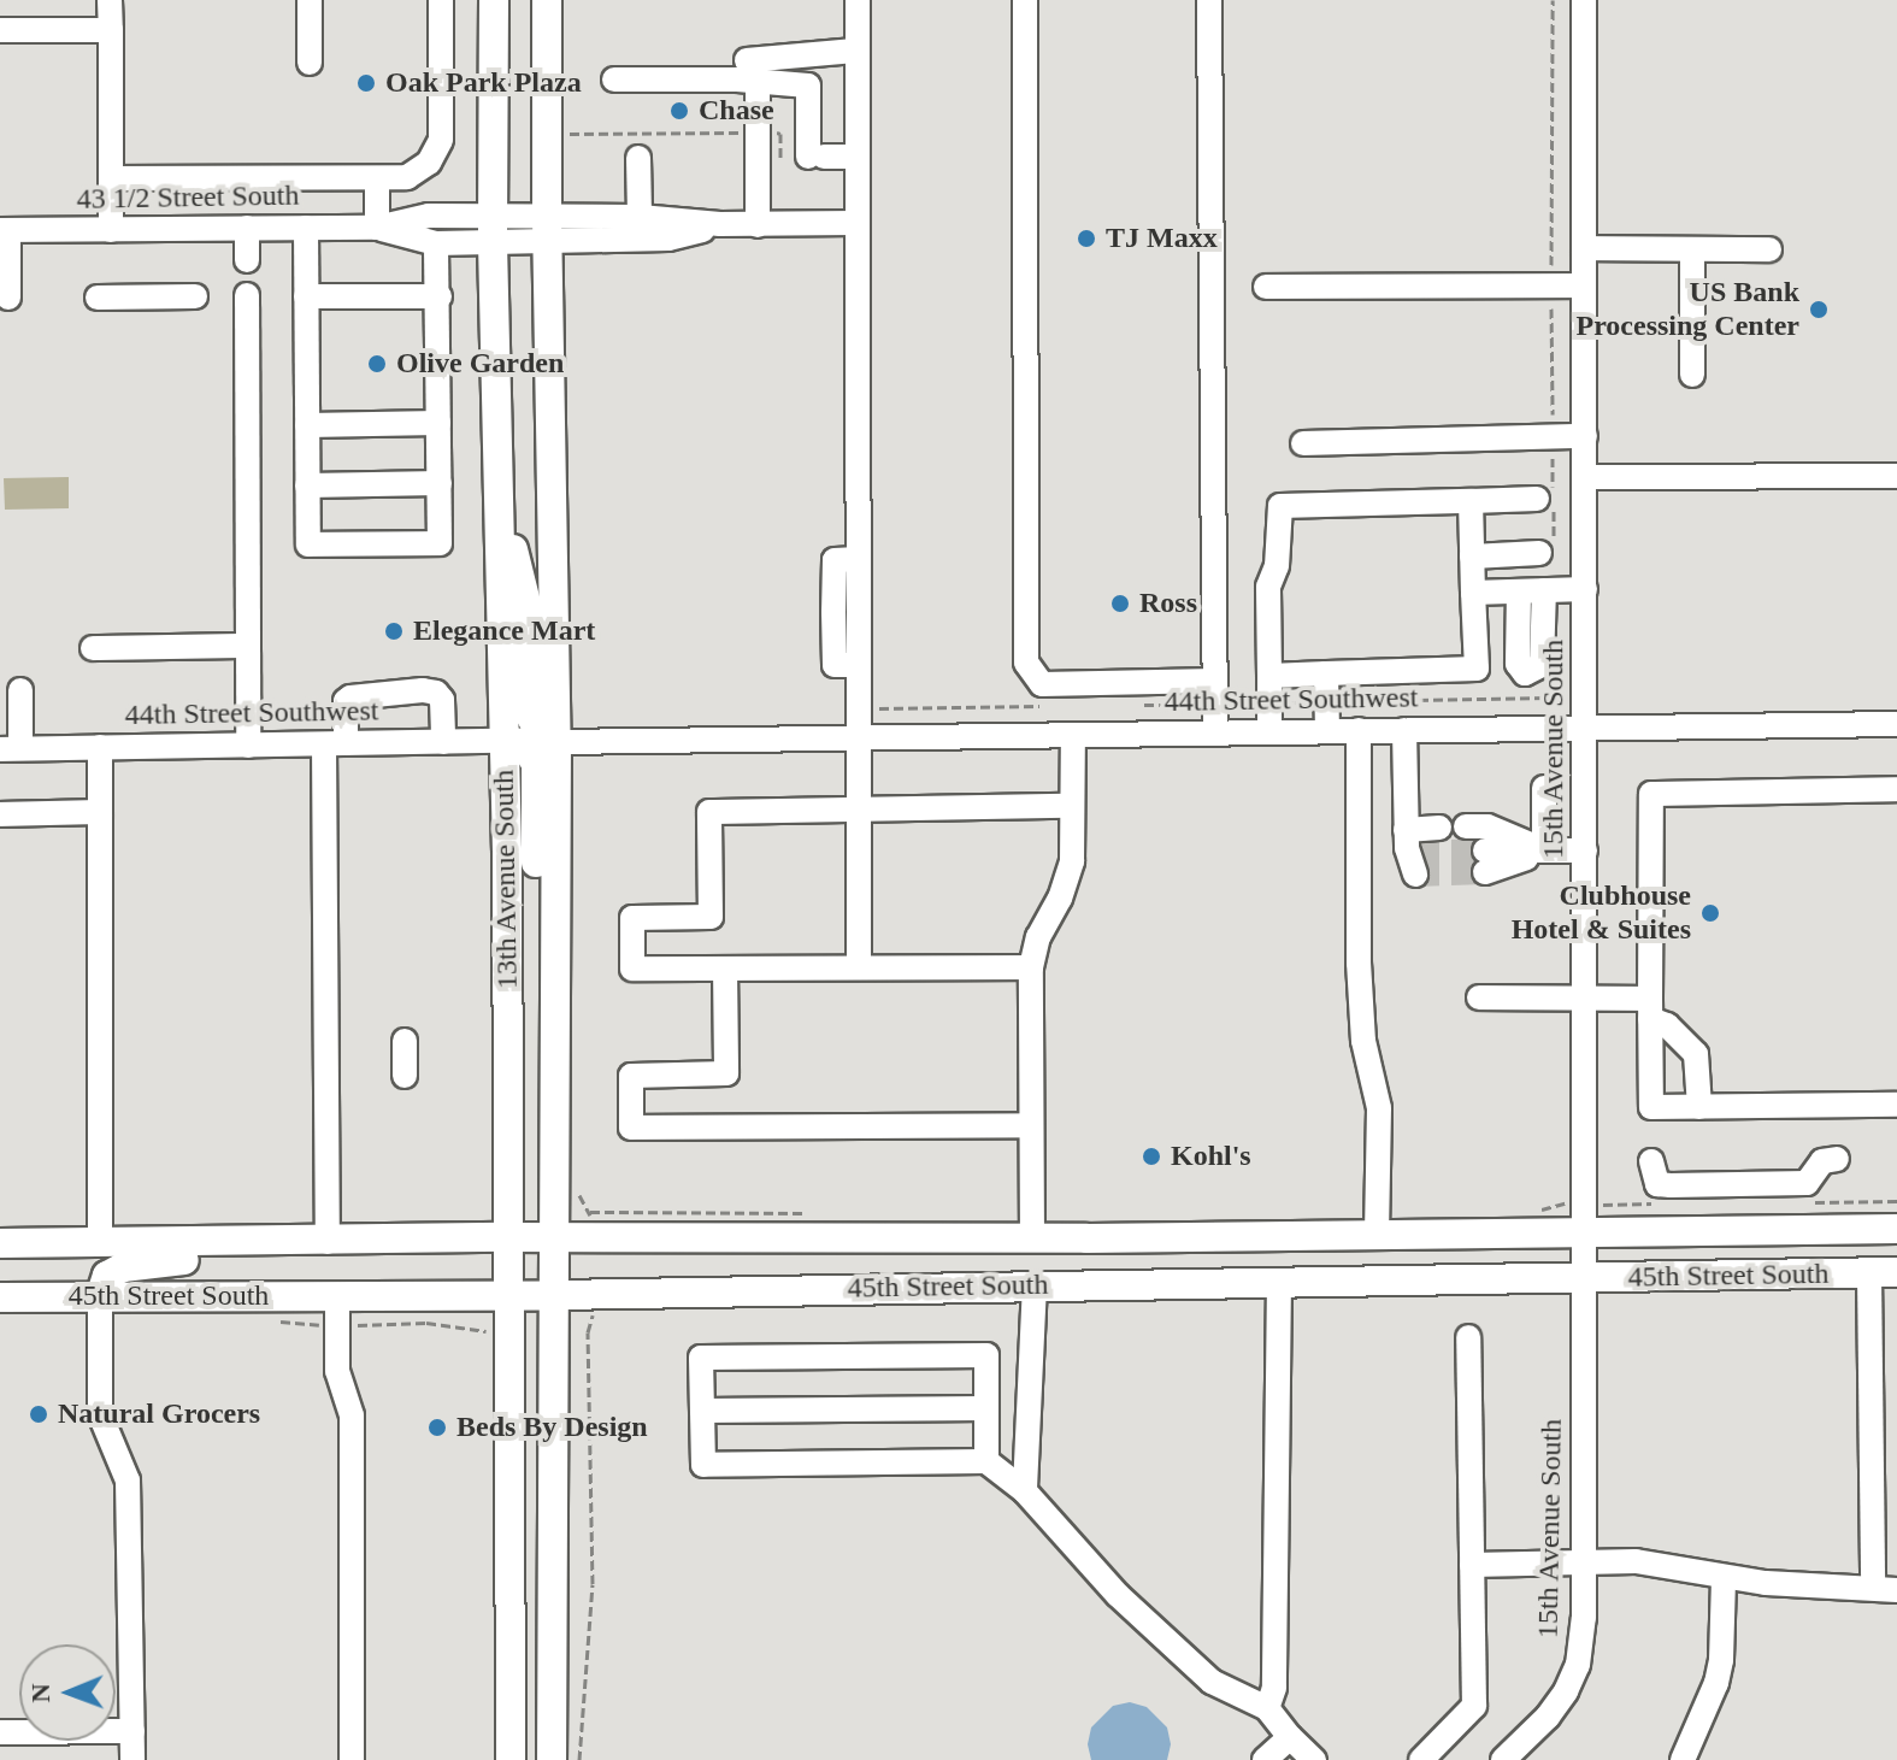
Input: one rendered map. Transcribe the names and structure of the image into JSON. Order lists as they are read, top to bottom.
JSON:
{
  "streets": {
    "main road": ["13th Avenue South", "45th Street South"],
    "street": ["43 1/2 Street South", "44th Street Southwest", "15th Avenue South"]
  },
  "crossings": [
    ["43 1/2 Street South", "13th Avenue South"],
    ["44th Street Southwest", "15th Avenue South"],
    ["44th Street Southwest", "13th Avenue South"],
    ["15th Avenue South", "45th Street South"],
    ["13th Avenue South", "45th Street South"]
  ],
  "places": [
    "Oak Park Plaza",
    "Chase",
    "TJ Maxx",
    "US Bank Processing Center",
    "Olive Garden",
    "Ross",
    "Elegance Mart",
    "Clubhouse Hotel & Suites",
    "Kohl's",
    "Natural Grocers",
    "Beds By Design"
  ],
  "north": "left"
}
